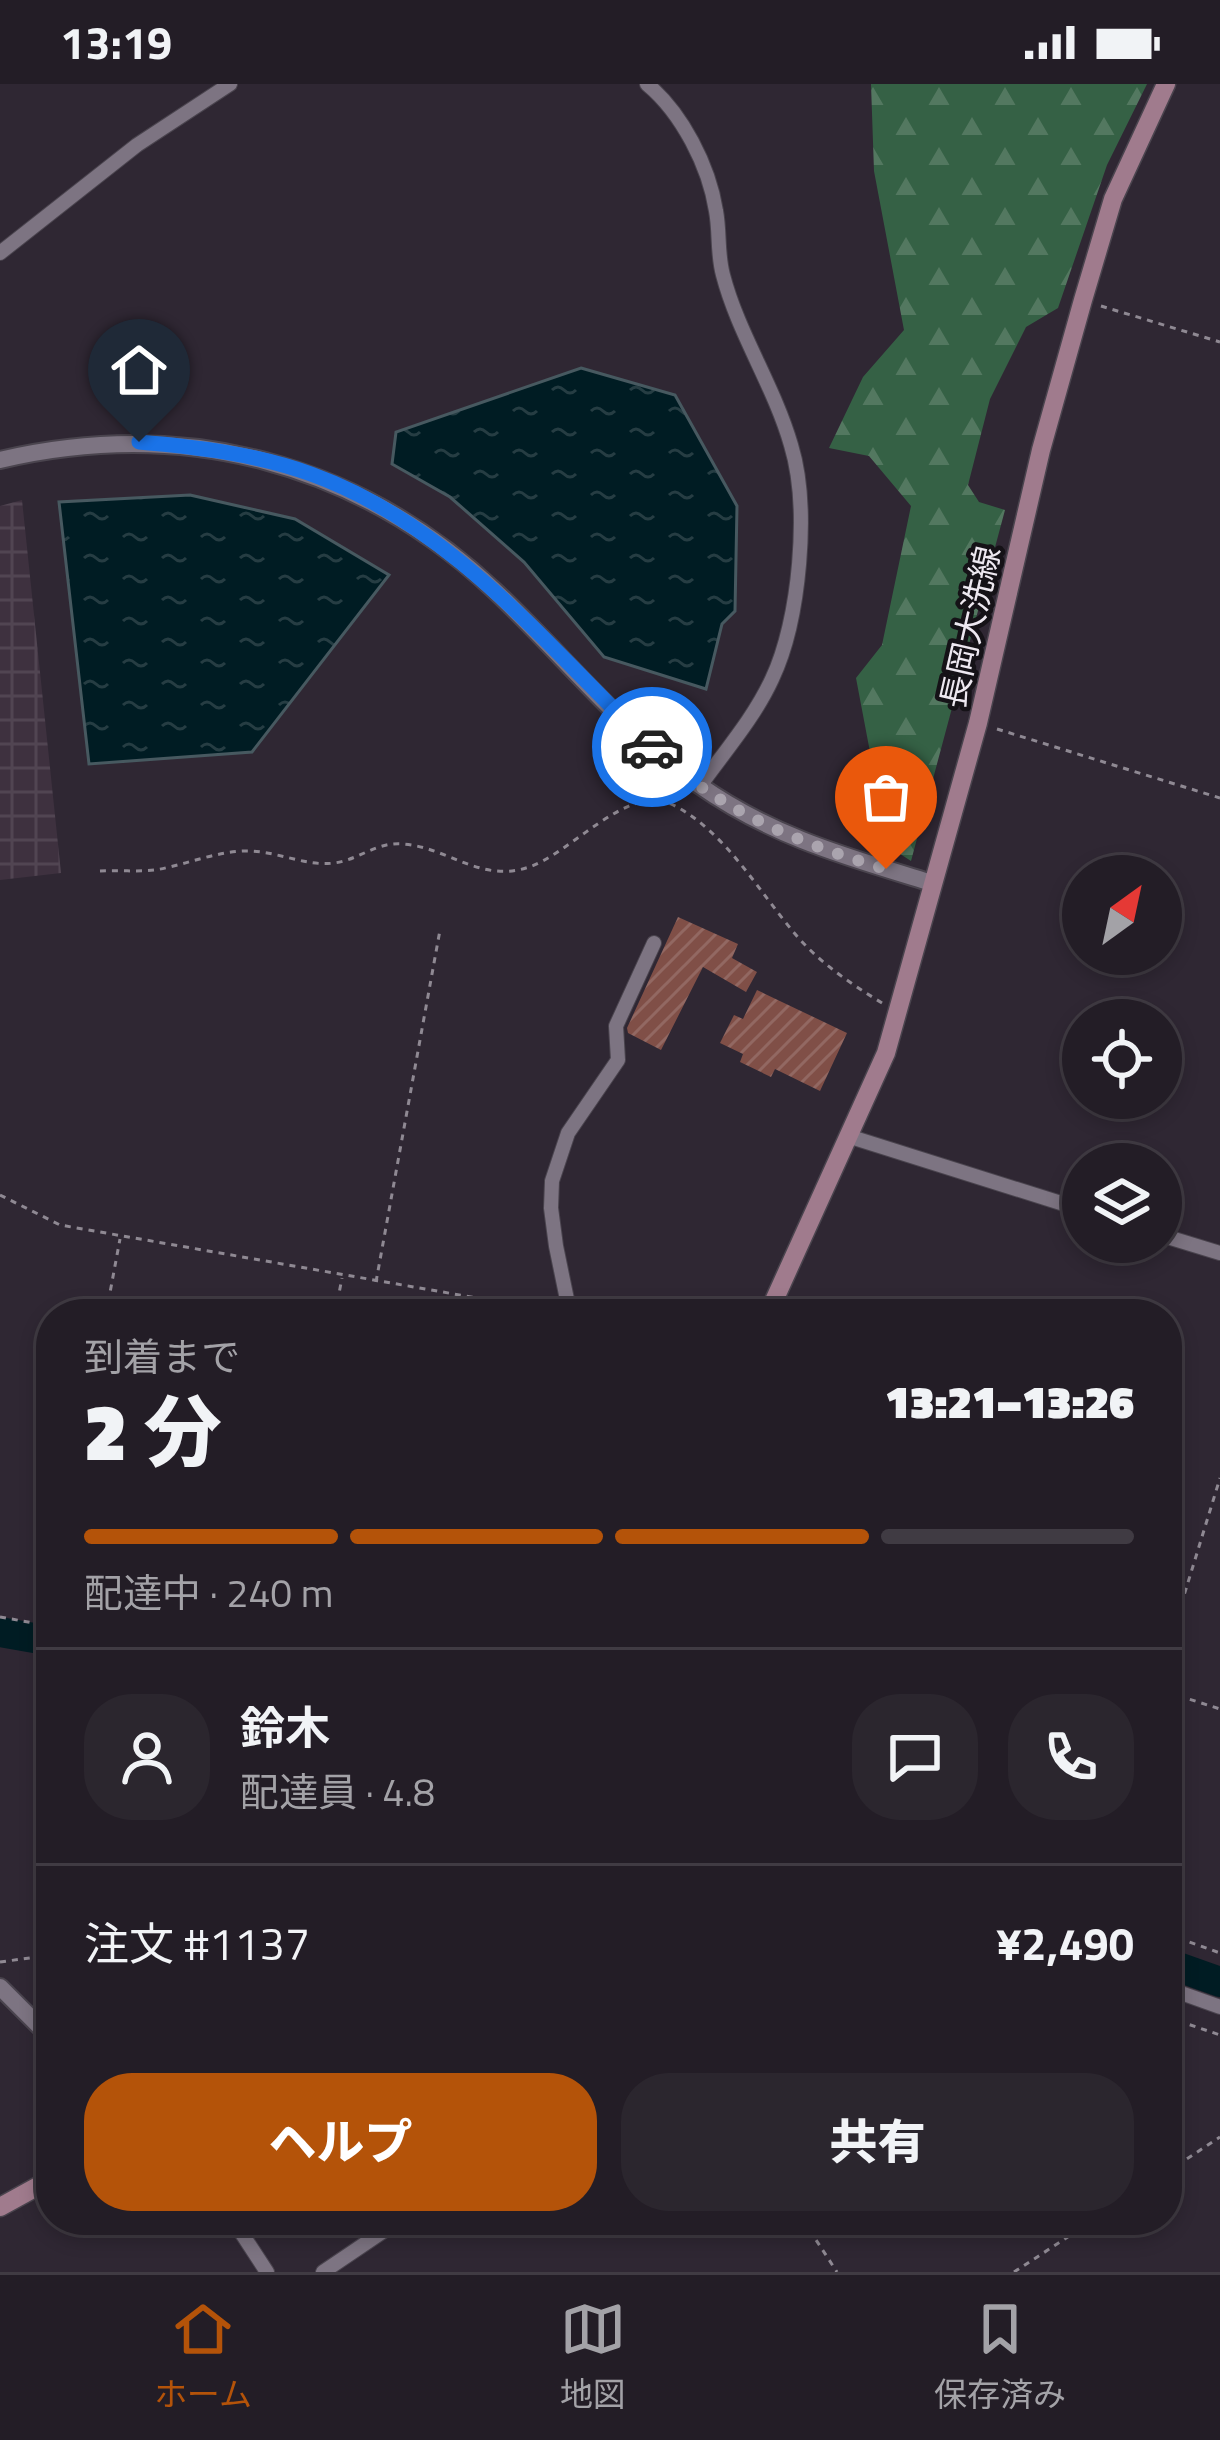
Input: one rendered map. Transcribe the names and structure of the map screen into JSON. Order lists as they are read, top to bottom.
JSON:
{
  "streets": {
    "main road": ["長岡大洗線"]
  },
  "north": "top right",
  "page": {
    "status": "13:19",
    "heading": ["2 分", "到着まで", "13:21–13:26"],
    "panel": [
      "鈴木",
      "配達員 · 4.8",
      "注文 #1137",
      "¥2,490"
    ],
    "bar": "配達中 · 240 m",
    "buttons": ["ヘルプ", "共有"],
    "tabs": ["ホーム", "地図", "保存済み"]
  }
}
